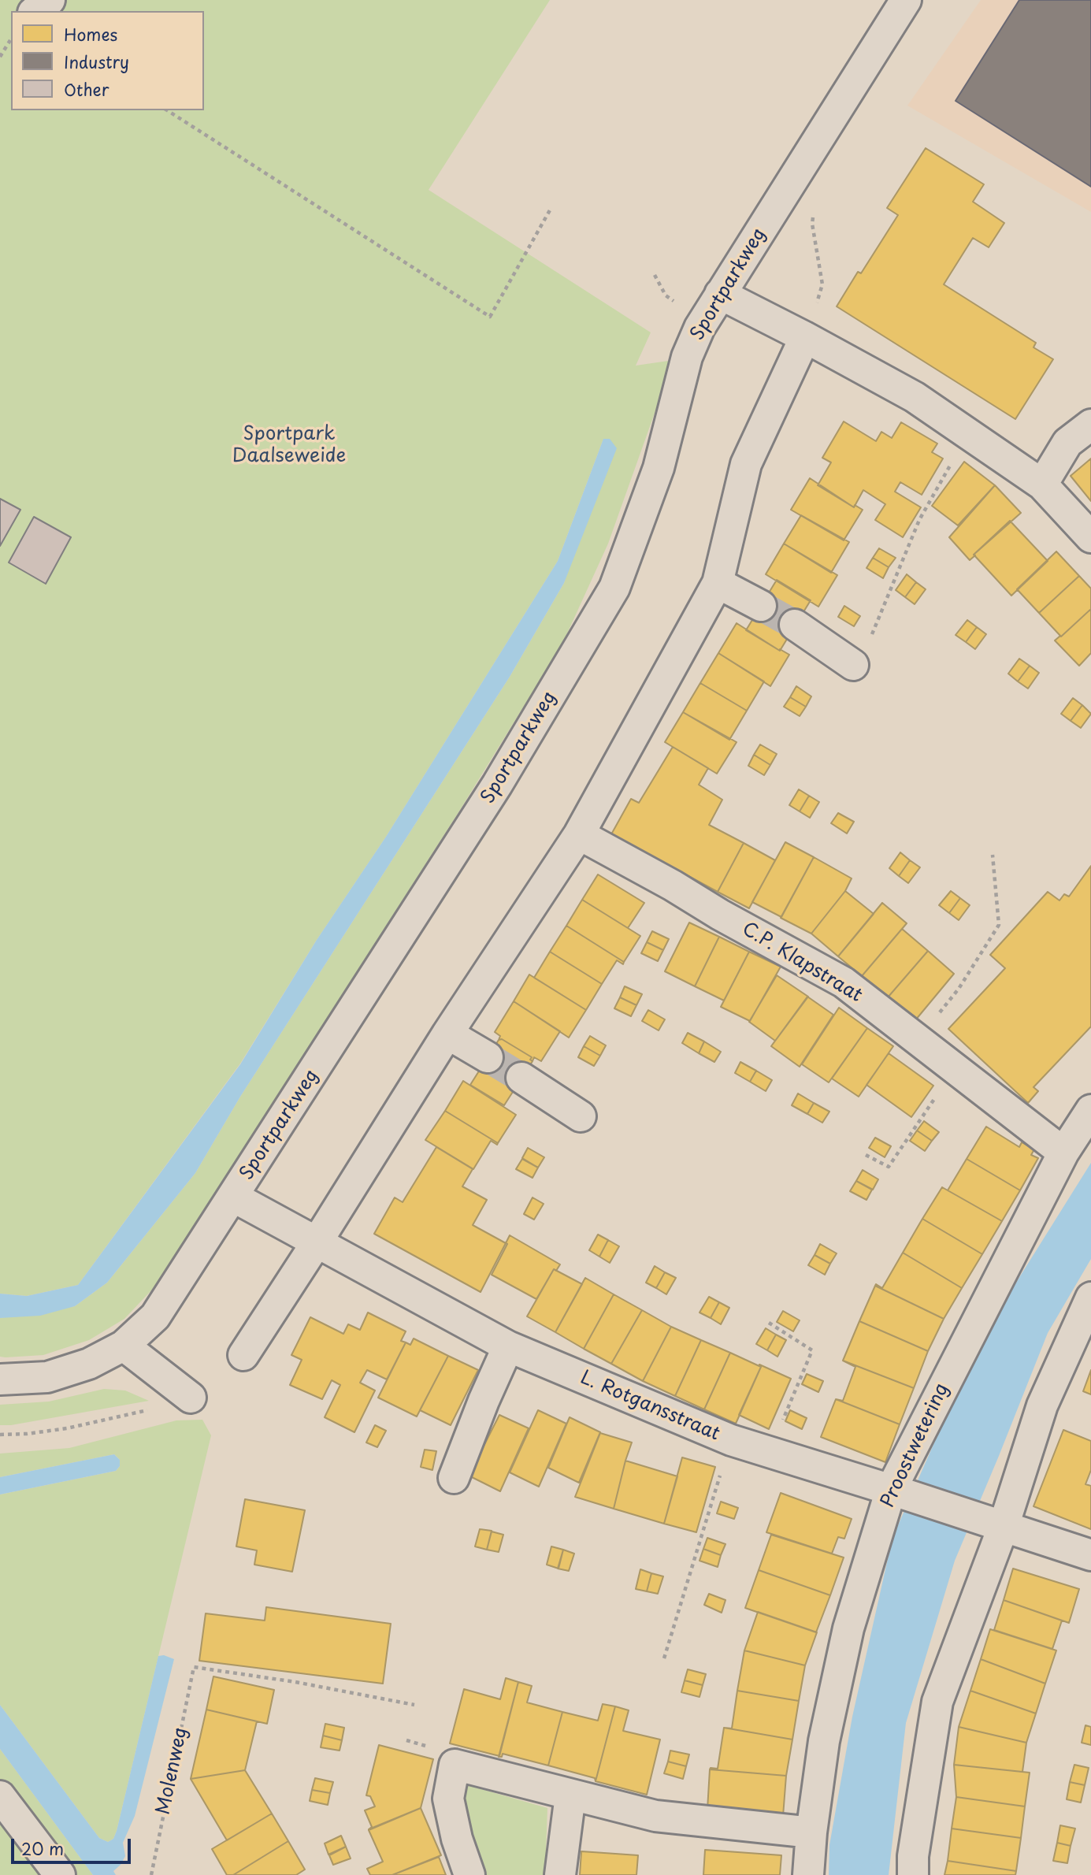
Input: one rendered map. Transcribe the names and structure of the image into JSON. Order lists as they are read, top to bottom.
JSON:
{
  "streets": {
    "street": [
      "Sportparkweg",
      "C.P. Klapstraat",
      "L. Rotgansstraat",
      "Proostwetering"
    ],
    "path": ["Molenweg"]
  },
  "crossings": [
    ["Sportparkweg", "L. Rotgansstraat"],
    ["C.P. Klapstraat", "Proostwetering"],
    ["L. Rotgansstraat", "Proostwetering"]
  ],
  "parks": ["Sportpark Daalseweide"],
  "legend": ["Homes", "Industry", "Other"],
  "scale_bar": "20 m"
}
